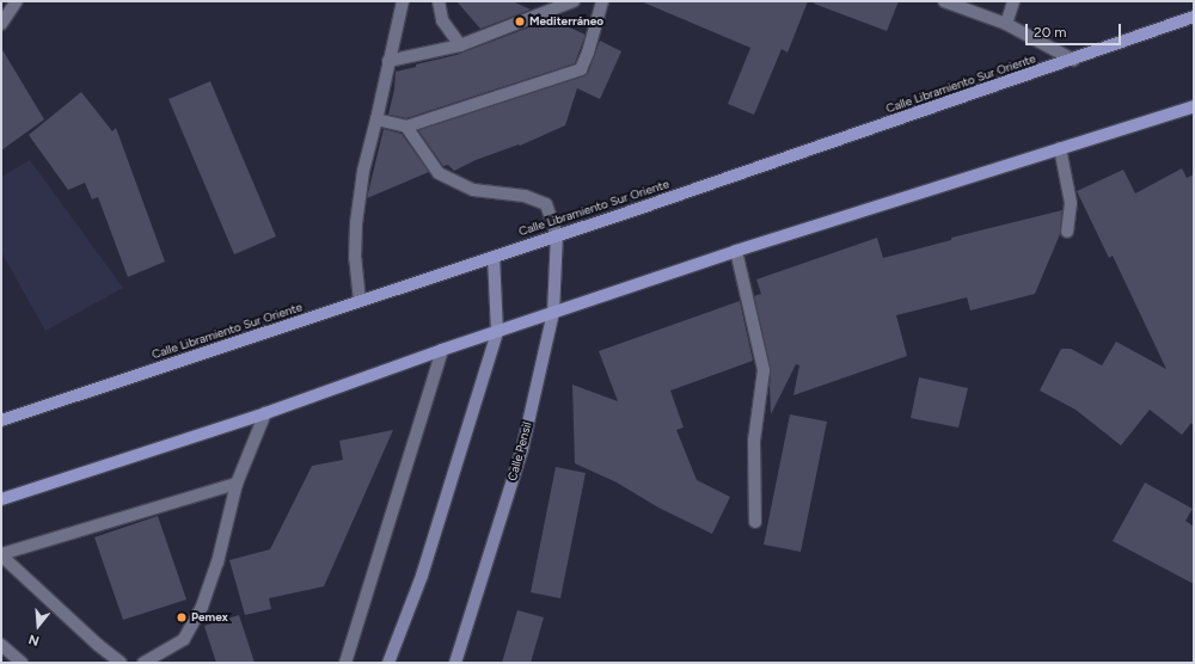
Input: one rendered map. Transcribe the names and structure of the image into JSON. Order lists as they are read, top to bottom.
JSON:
{
  "streets": {
    "main road": ["Calle Libramiento Sur Oriente", "Calle Pensil"]
  },
  "crossings": [
    ["Calle Libramiento Sur Oriente", "Calle Pensil"]
  ],
  "places": ["Mediterráneo", "Pemex"],
  "scale_bar": "20 m",
  "north": "bottom"
}
